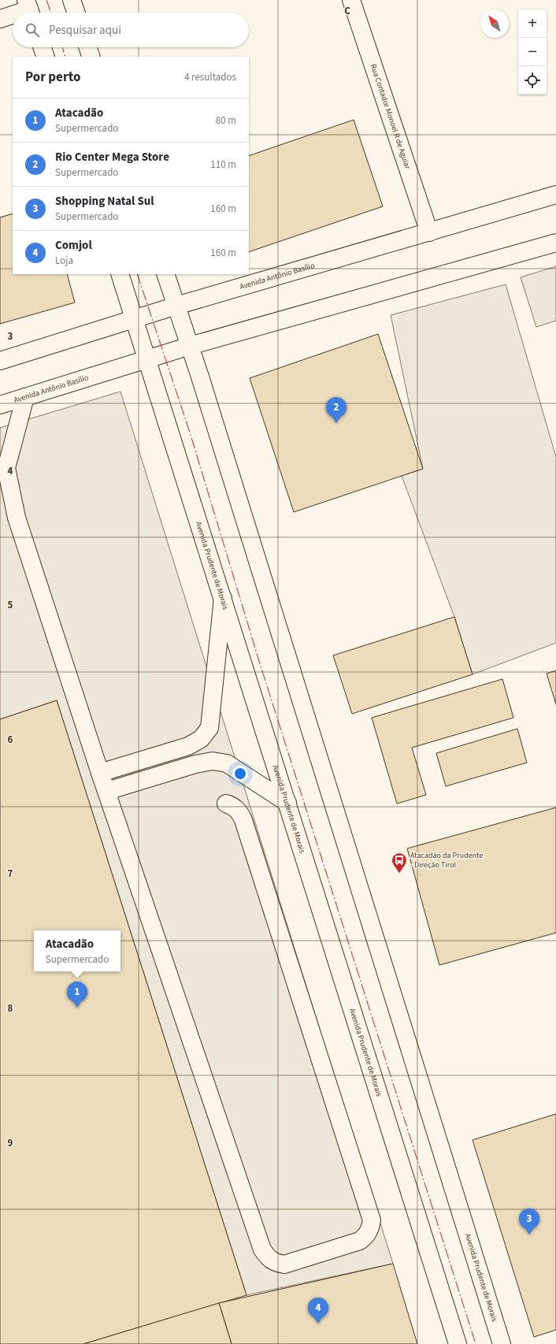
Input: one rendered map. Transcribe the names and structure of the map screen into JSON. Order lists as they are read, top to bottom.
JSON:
{
  "streets": {
    "main road": ["Rua Contador Monoel R de Aguiar", "Avenida Antônio Basílio", "Avenida Prudente de Morais"]
  },
  "crossings": [
    ["Rua Contador Monoel R de Aguiar", "Avenida Antônio Basílio"],
    ["Avenida Antônio Basílio", "Avenida Prudente de Morais"]
  ],
  "places": {
    "bus stop": ["Atacadão da Prudente - Direção Tirol"]
  },
  "north": "top left",
  "page": {
    "map_buttons": ["+", "−"],
    "search": "Pesquisar aqui",
    "heading": ["Por perto", "4 resultados"],
    "list": [
      {
        "mark": "1",
        "name": "Atacadão",
        "note": "Supermercado",
        "value": "80 m"
      },
      {
        "mark": "2",
        "name": "Rio Center Mega Store",
        "note": "Supermercado",
        "value": "110 m"
      },
      {
        "mark": "3",
        "name": "Shopping Natal Sul",
        "note": "Supermercado",
        "value": "160 m"
      },
      {
        "mark": "4",
        "name": "Comjol",
        "note": "Loja",
        "value": "160 m"
      }
    ],
    "pins": [
      "2",
      "1",
      "3",
      "4"
    ],
    "popup": ["Atacadão", "Supermercado"]
  },
  "grid": {
    "columns": ["C"],
    "rows": [
      "3",
      "4",
      "5",
      "6",
      "7",
      "8",
      "9"
    ]
  }
}
